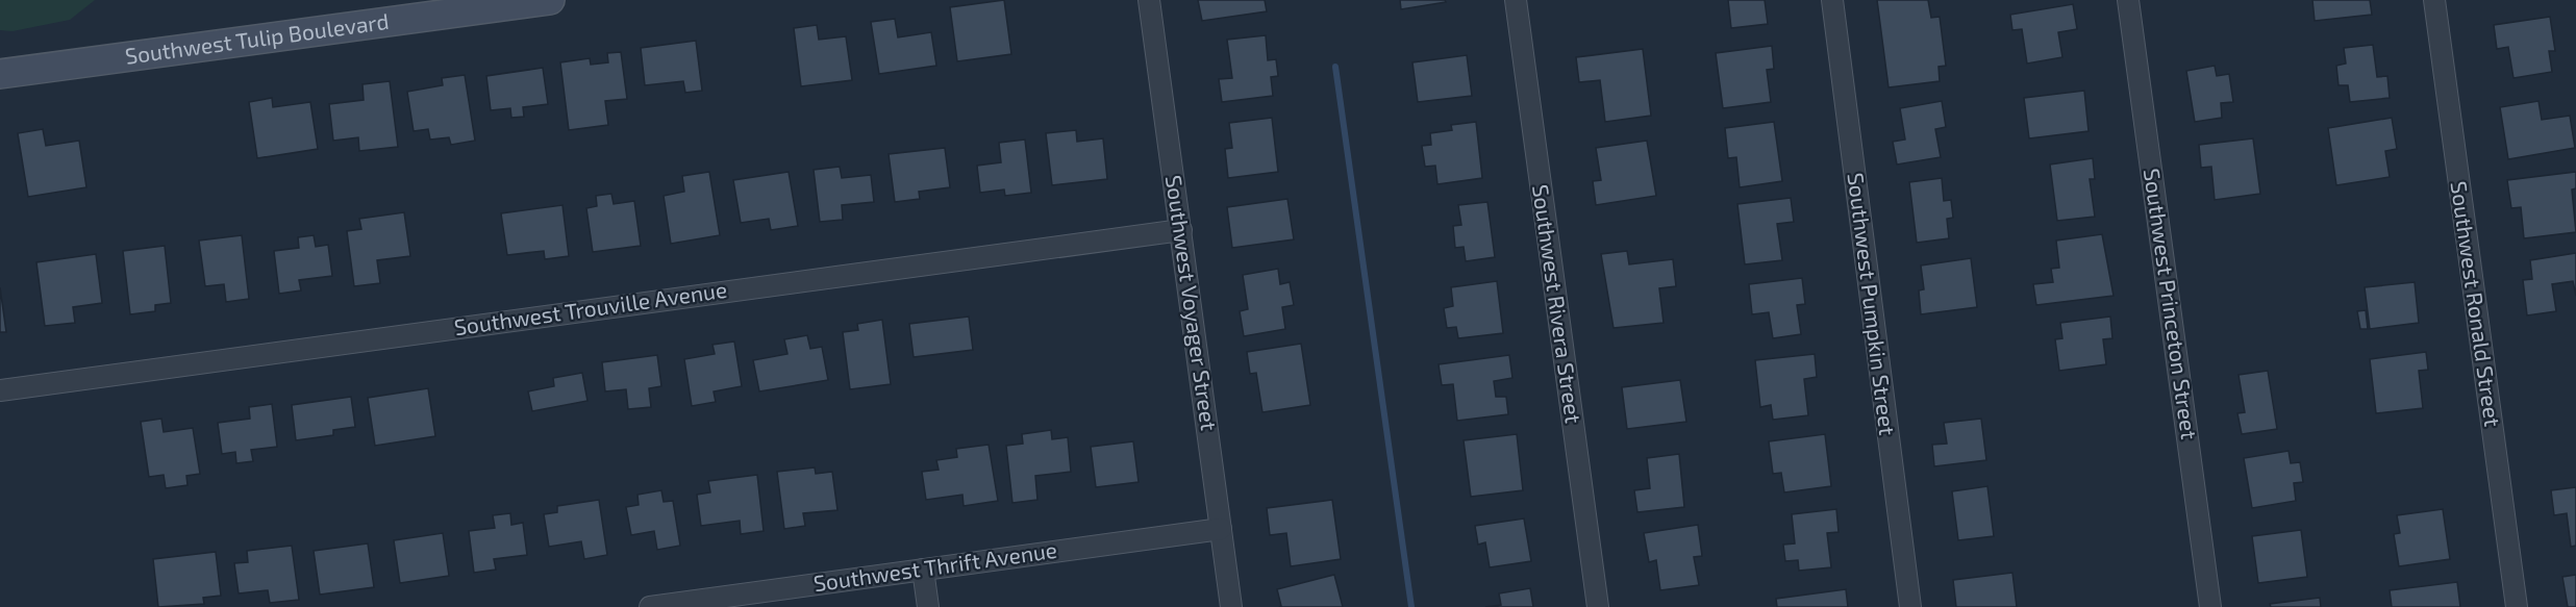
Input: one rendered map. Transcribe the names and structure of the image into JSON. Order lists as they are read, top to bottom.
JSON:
{
  "streets": {
    "street": [
      "Southwest Tulip Boulevard",
      "Southwest Voyager Street",
      "Southwest Rivera Street",
      "Southwest Pumpkin Street",
      "Southwest Princeton Street",
      "Southwest Ronald Street",
      "Southwest Trouville Avenue",
      "Southwest Thrift Avenue"
    ]
  },
  "crossings": [
    ["Southwest Voyager Street", "Southwest Trouville Avenue"],
    ["Southwest Voyager Street", "Southwest Thrift Avenue"]
  ]
}
